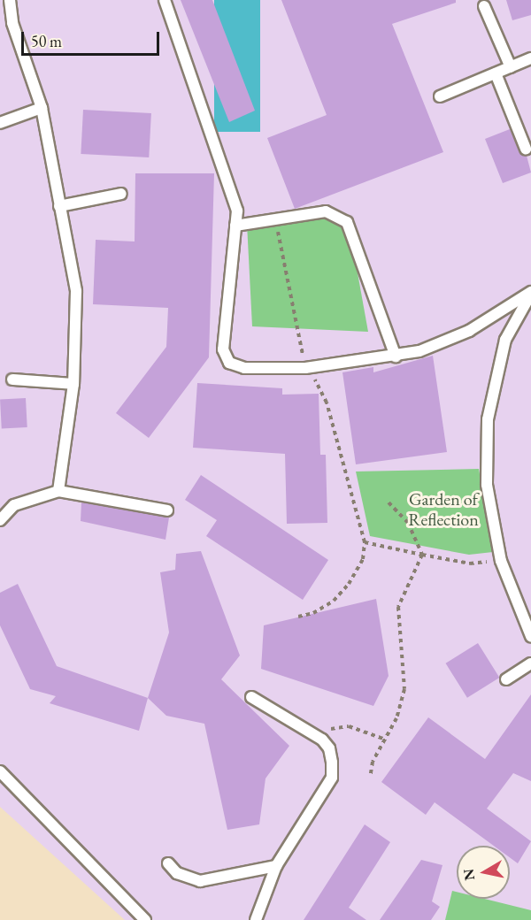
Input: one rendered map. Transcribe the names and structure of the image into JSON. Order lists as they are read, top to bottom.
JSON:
{
  "parks": ["Garden of Reflection"],
  "scale_bar": "50 m",
  "north": "left"
}
